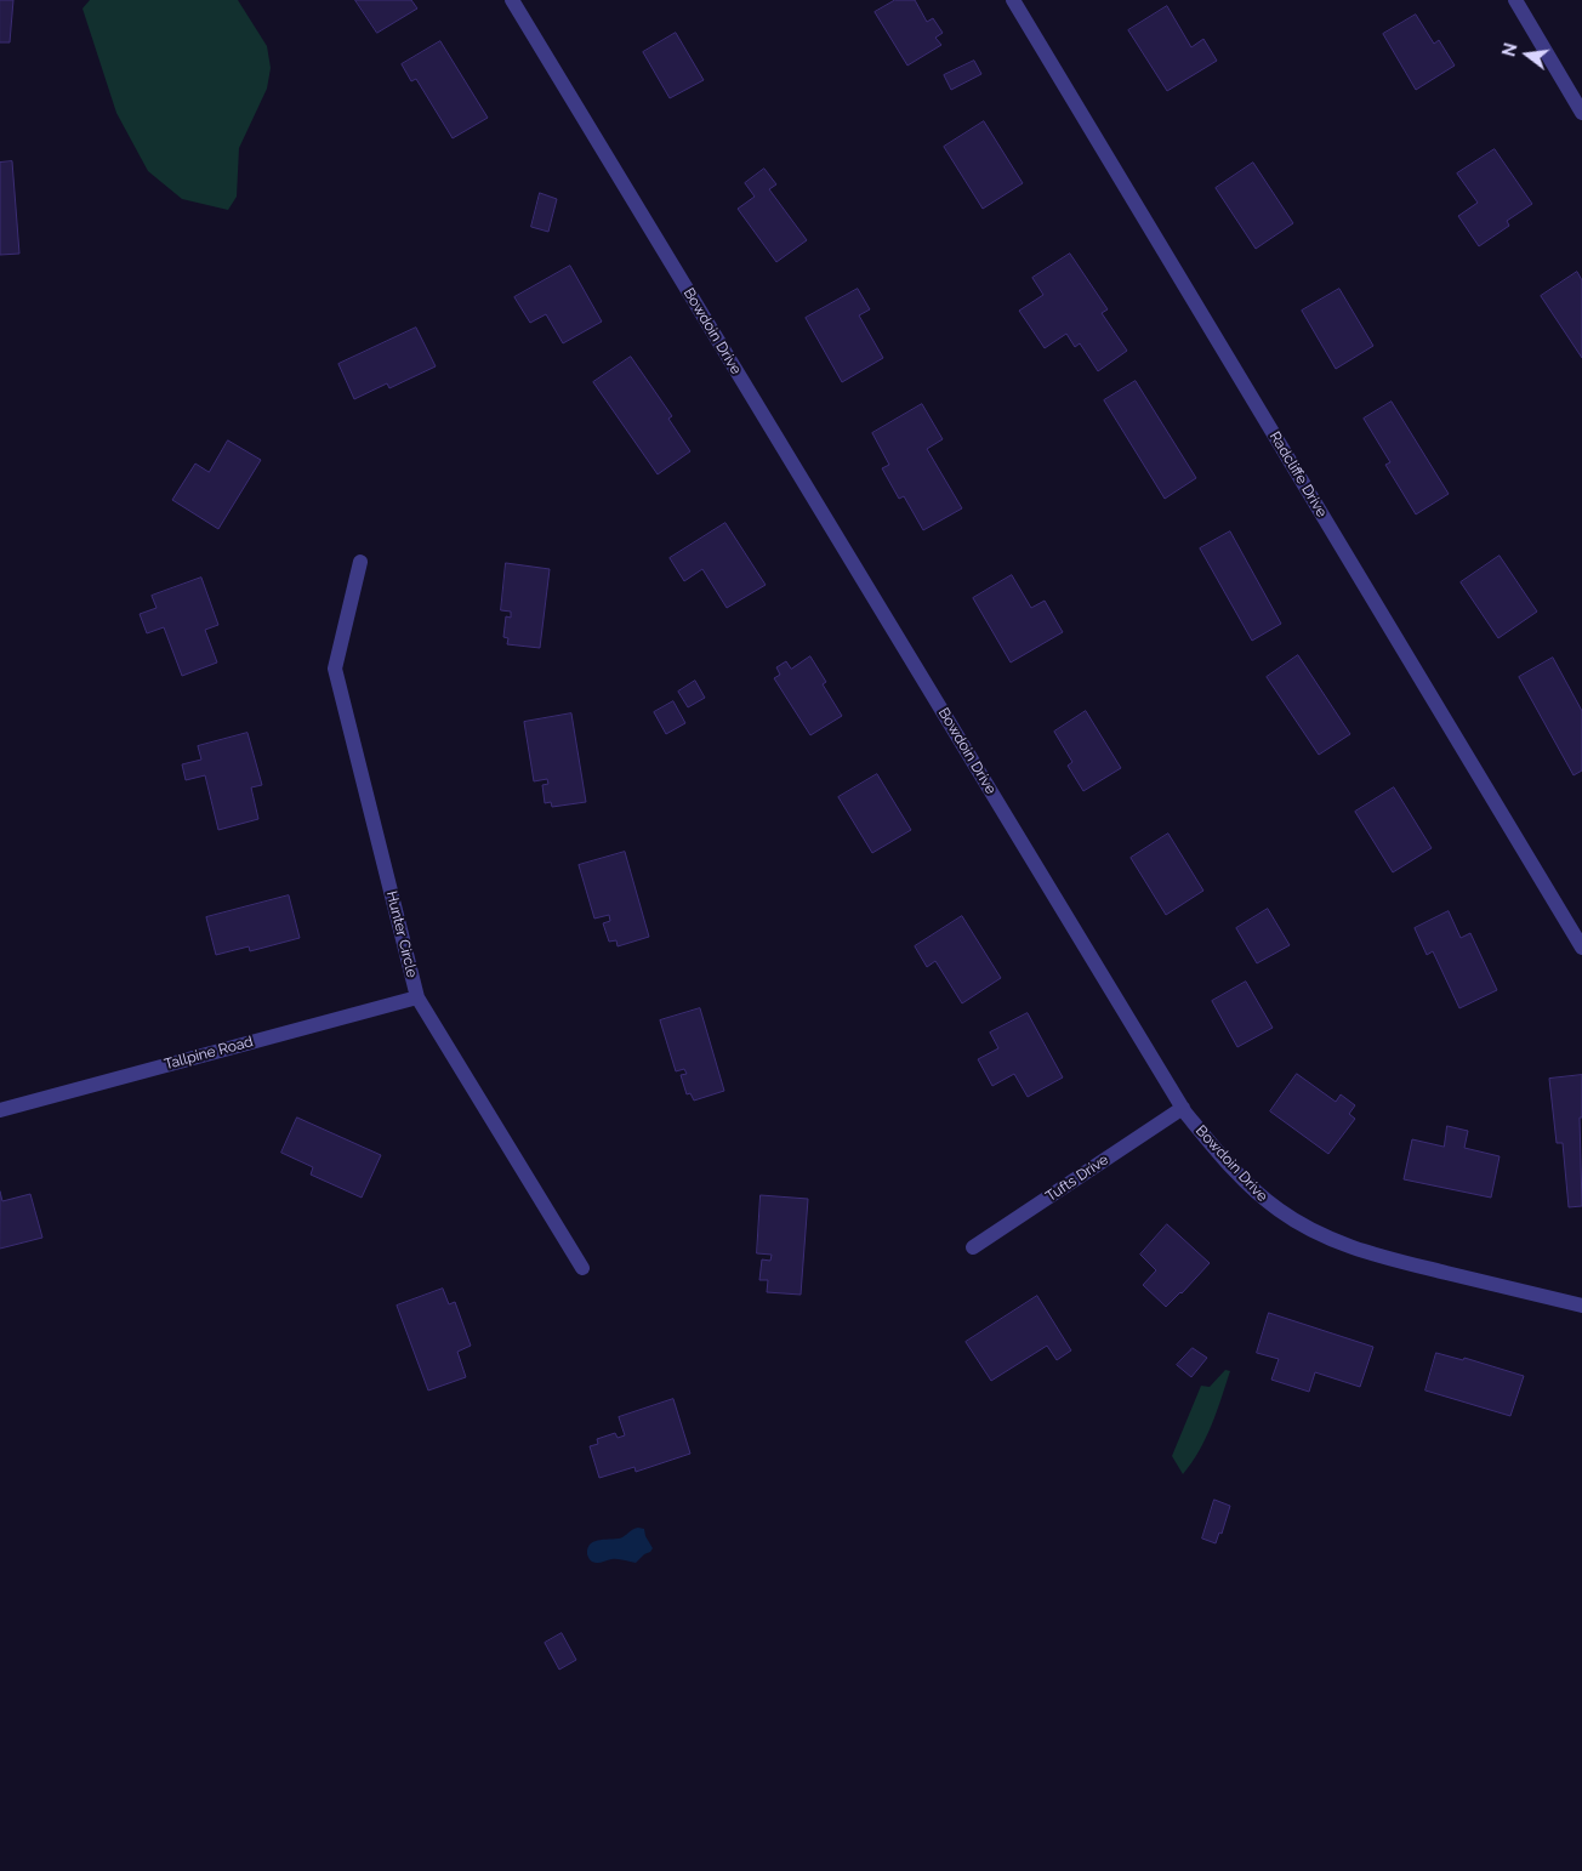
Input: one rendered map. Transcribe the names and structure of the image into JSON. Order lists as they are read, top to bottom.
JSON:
{
  "streets": {
    "street": [
      "Bowdoin Drive",
      "Radcliffe Drive",
      "Hunter Circle",
      "Tallpine Road",
      "Tufts Drive"
    ]
  },
  "crossings": [
    ["Bowdoin Drive", "Tufts Drive"],
    ["Hunter Circle", "Tallpine Road"]
  ],
  "north": "left"
}
